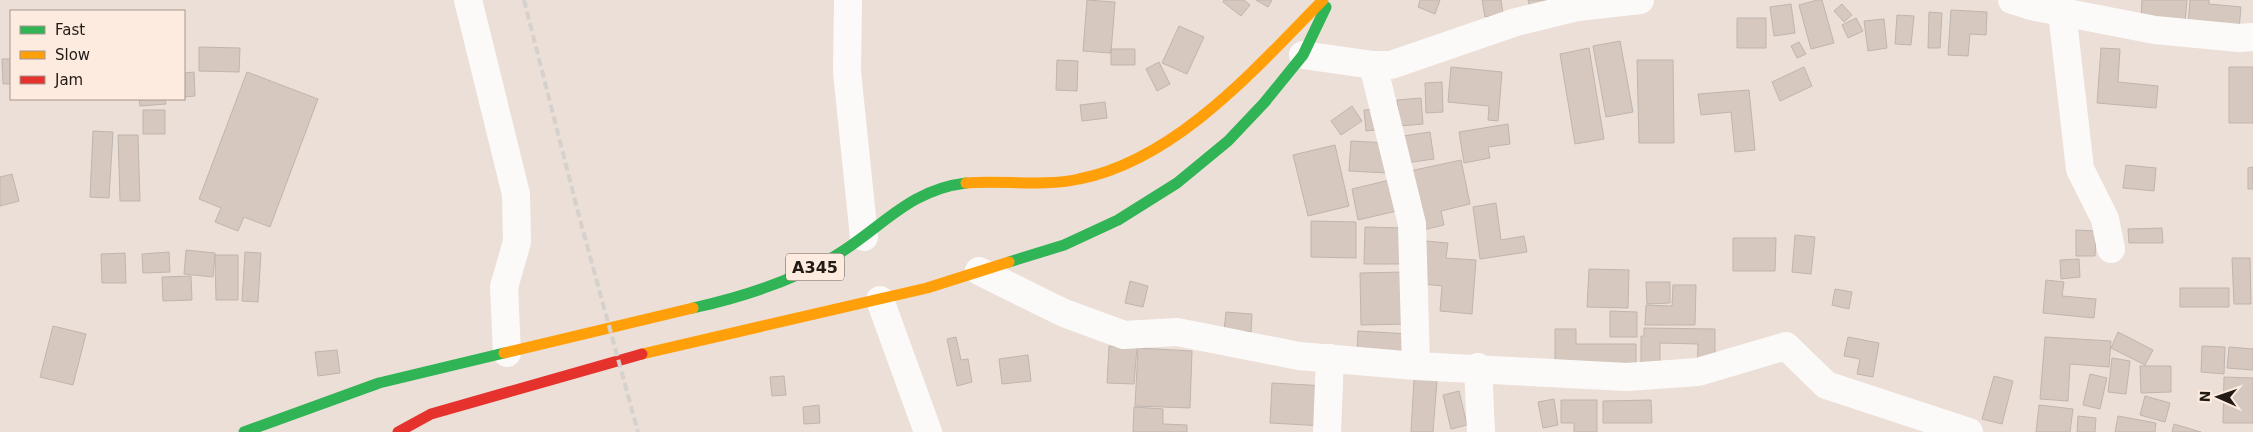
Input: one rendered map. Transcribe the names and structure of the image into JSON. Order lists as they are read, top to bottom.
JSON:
{
  "streets": {
    "highway": ["A345"]
  },
  "legend": ["Fast", "Slow", "Jam"],
  "north": "left"
}
